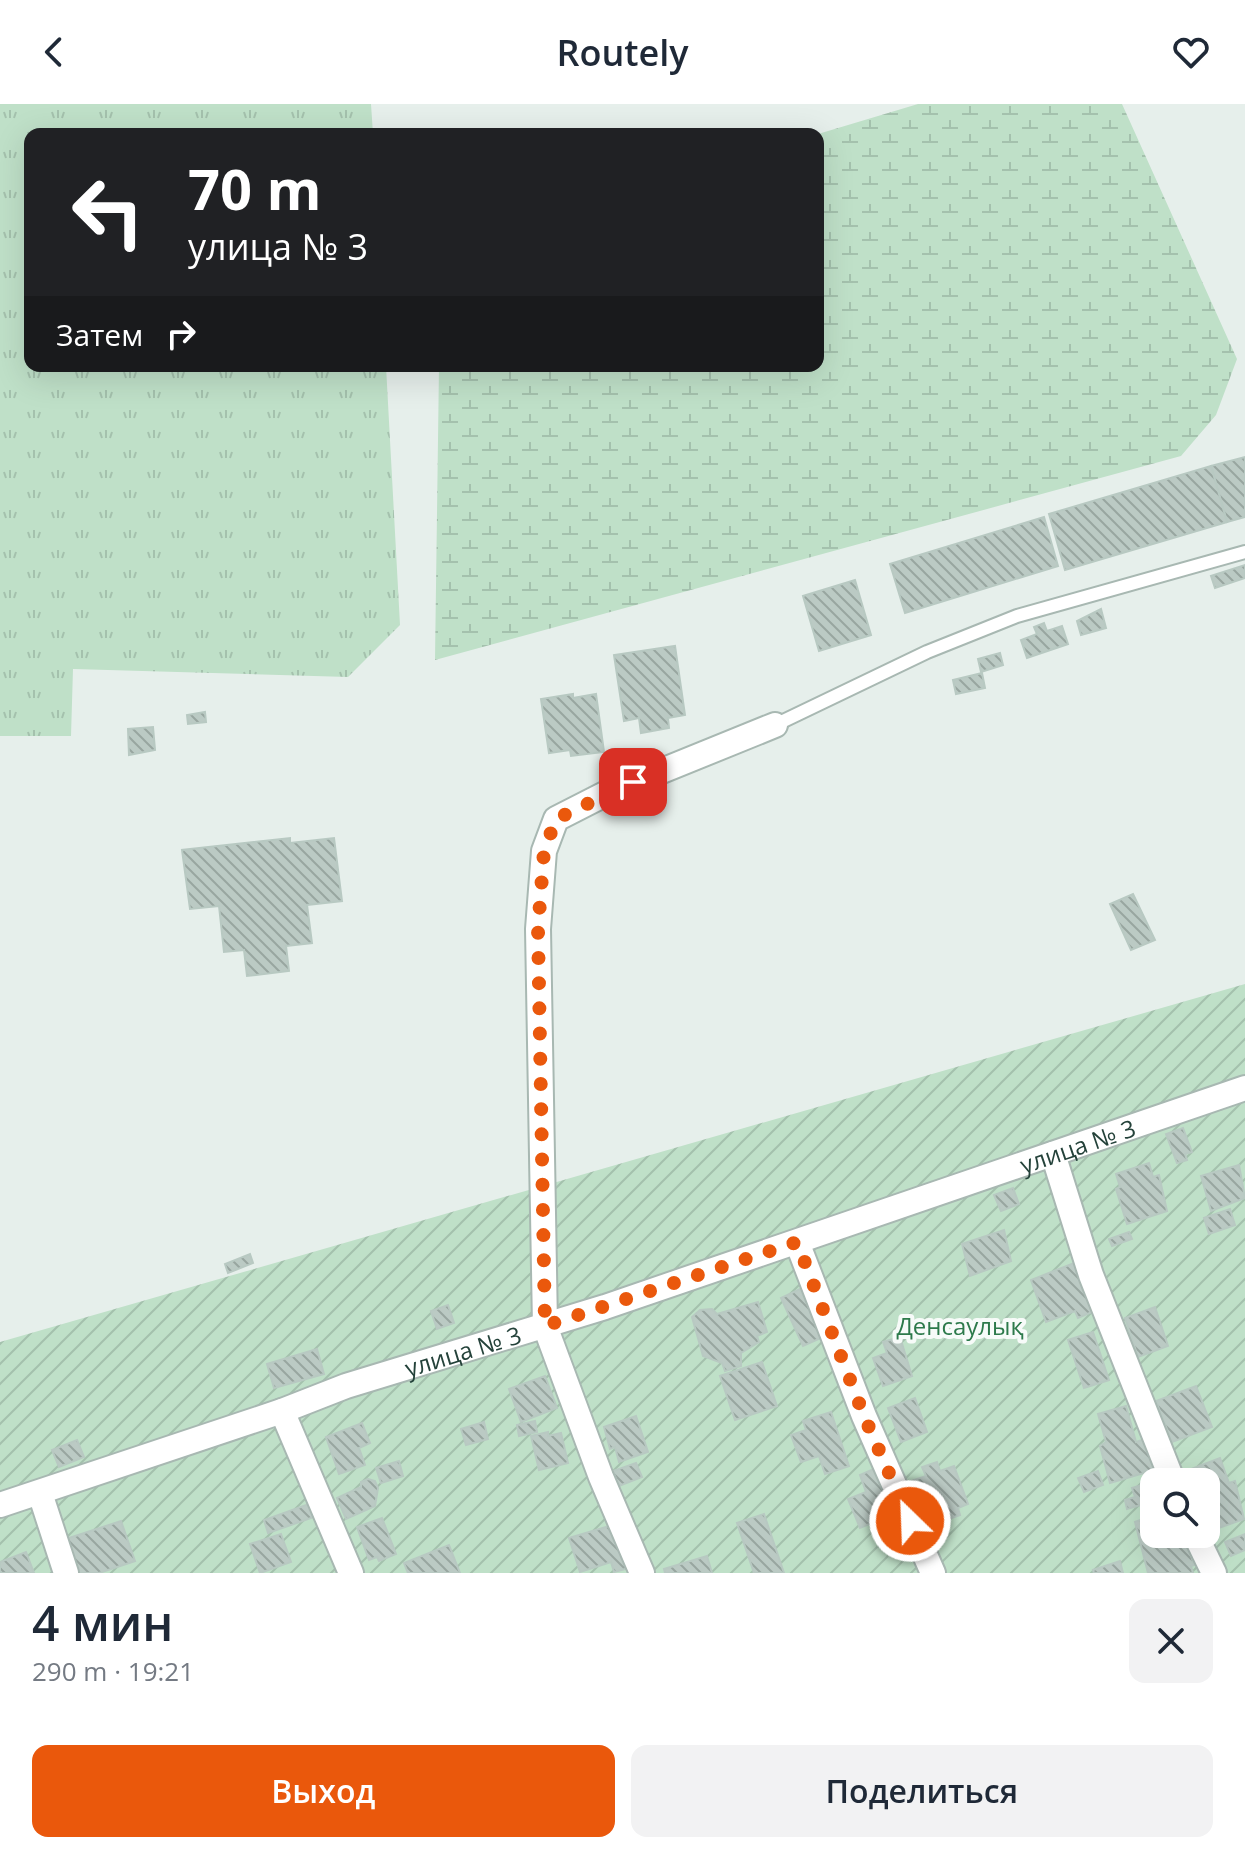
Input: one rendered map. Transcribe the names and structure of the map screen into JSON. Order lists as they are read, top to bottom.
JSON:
{
  "streets": {
    "street": ["улица № 3"]
  },
  "parks": ["Денсаулық"],
  "page": {
    "header": "Routely",
    "turn": ["70 m", "улица № 3"],
    "then": "Затем",
    "heading": ["4 мин", "290 m · 19:21"],
    "buttons": ["Выход", "Поделиться"]
  }
}
